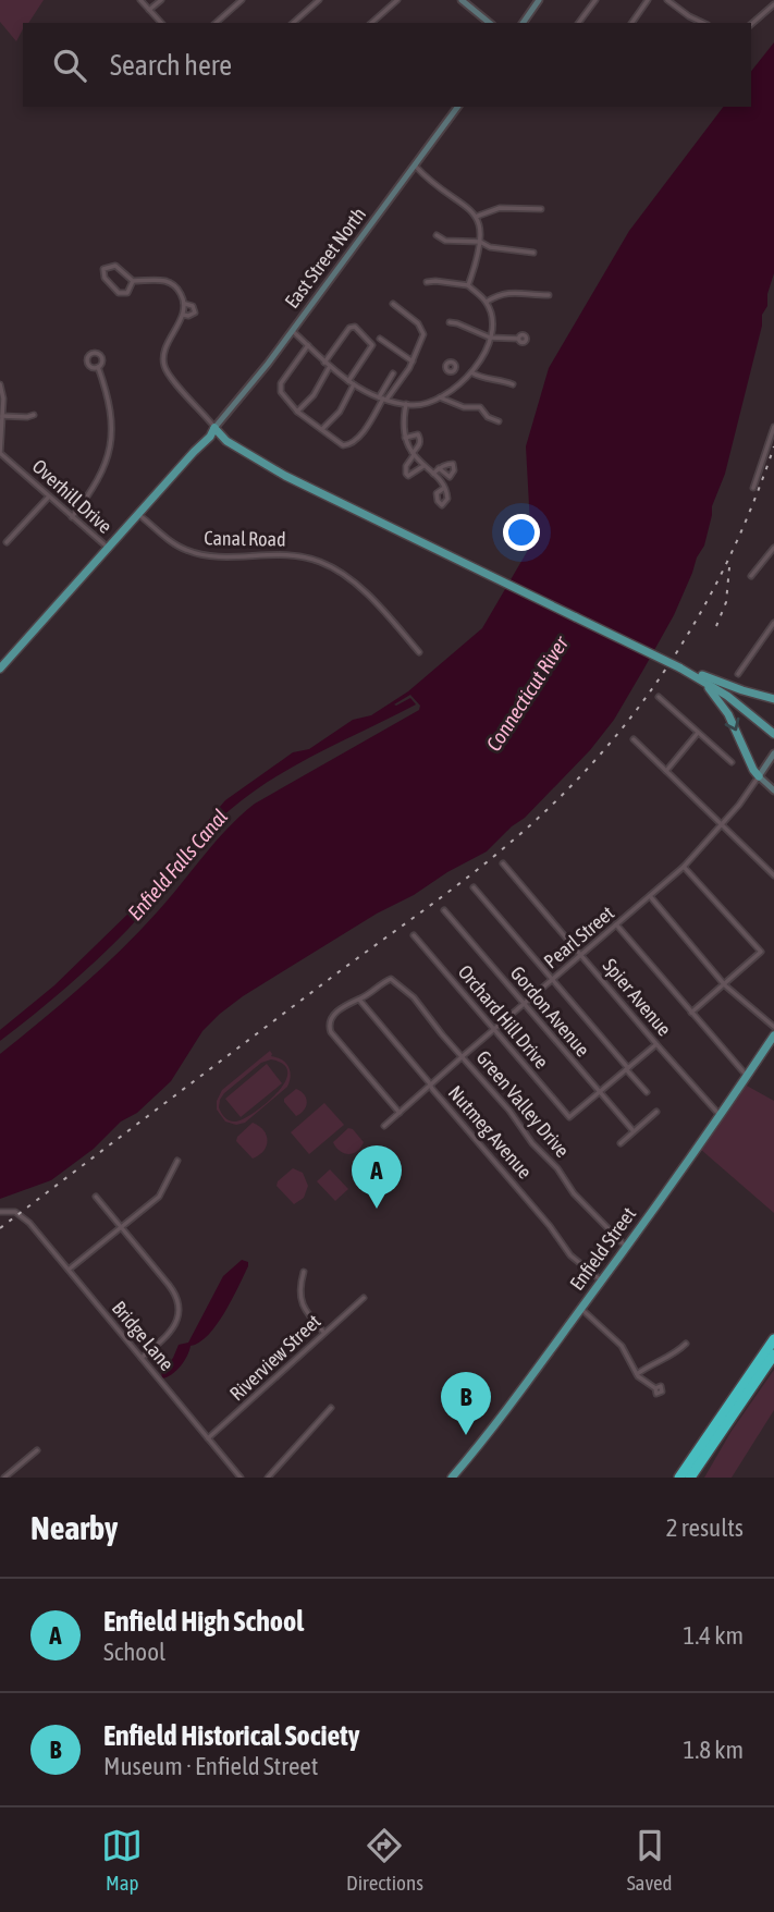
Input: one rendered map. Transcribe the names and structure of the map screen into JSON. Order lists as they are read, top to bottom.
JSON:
{
  "streets": {
    "main road": ["East Street North", "Pearl Street", "Enfield Street"],
    "street": [
      "Overhill Drive",
      "Canal Road",
      "Spier Avenue",
      "Gordon Avenue",
      "Orchard Hill Drive",
      "Green Valley Drive",
      "Nutmeg Avenue",
      "Bridge Lane",
      "Riverview Street"
    ]
  },
  "crossings": [
    ["East Street North", "Overhill Drive"],
    ["East Street North", "Canal Road"],
    ["Pearl Street", "Spier Avenue"],
    ["Pearl Street", "Gordon Avenue"],
    ["Pearl Street", "Orchard Hill Drive"],
    ["Pearl Street", "Green Valley Drive"],
    ["Pearl Street", "Nutmeg Avenue"],
    ["Spier Avenue", "Enfield Street"],
    ["Gordon Avenue", "Orchard Hill Drive"],
    ["Green Valley Drive", "Nutmeg Avenue"],
    ["Green Valley Drive", "Enfield Street"],
    ["Nutmeg Avenue", "Enfield Street"],
    ["Bridge Lane", "Riverview Street"]
  ],
  "water": ["Connecticut River", "Enfield Falls Canal"],
  "page": {
    "search": "Search here",
    "pins": ["A", "B"],
    "heading": ["Nearby", "2 results"],
    "list": [
      {
        "mark": "A",
        "name": "Enfield High School",
        "note": "School",
        "value": "1.4 km"
      },
      {
        "mark": "B",
        "name": "Enfield Historical Society",
        "note": "Museum · Enfield Street",
        "value": "1.8 km"
      }
    ],
    "nav": ["Map", "Directions", "Saved"]
  }
}
